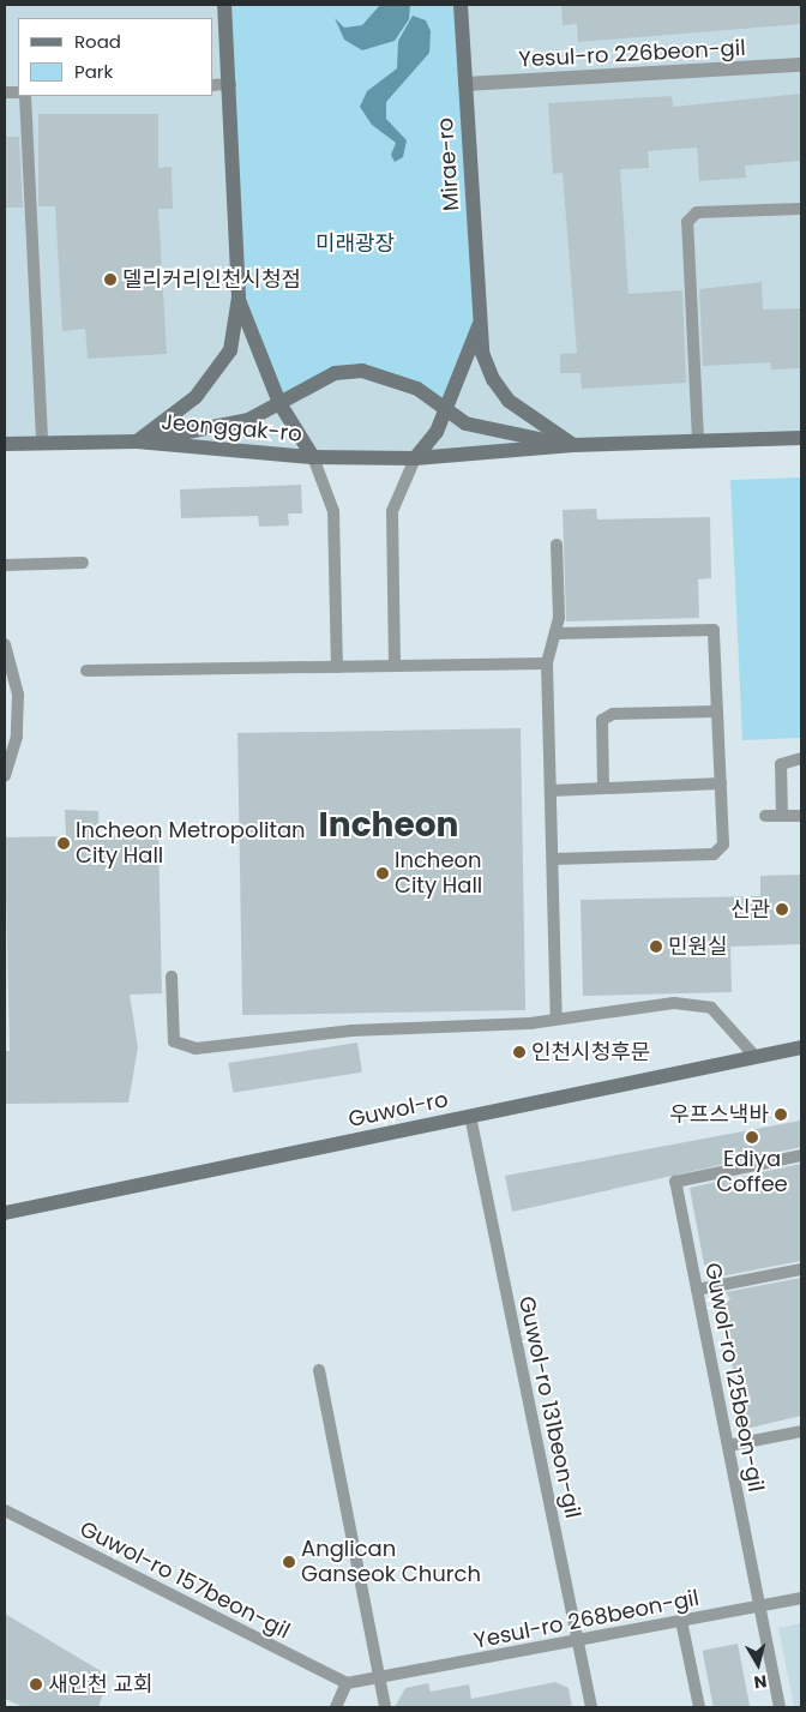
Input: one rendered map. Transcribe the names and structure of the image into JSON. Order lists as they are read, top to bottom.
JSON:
{
  "streets": {
    "street": [
      "Yesul-ro 226beon-gil",
      "Mirae-ro",
      "Jeonggak-ro",
      "Guwol-ro"
    ],
    "lane": [
      "Guwol-ro 125beon-gil",
      "Guwol-ro 131beon-gil",
      "Guwol-ro 157beon-gil",
      "Yesul-ro 268beon-gil"
    ]
  },
  "crossings": [
    ["Yesul-ro 226beon-gil", "Mirae-ro"],
    ["Mirae-ro", "Jeonggak-ro"],
    ["Guwol-ro", "Guwol-ro 131beon-gil"],
    ["Guwol-ro 125beon-gil", "Yesul-ro 268beon-gil"],
    ["Guwol-ro 131beon-gil", "Yesul-ro 268beon-gil"]
  ],
  "districts": ["Incheon"],
  "parks": ["미래광장"],
  "places": [
    "델리커리인천시청점",
    "Incheon Metropolitan City Hall",
    "Incheon City Hall",
    "신관",
    "민원실",
    "인천시청후문",
    "우프스낵바",
    "Ediya Coffee",
    "Anglican Ganseok Church",
    "새인천 교회"
  ],
  "legend": ["Road", "Park"],
  "north": "bottom"
}
